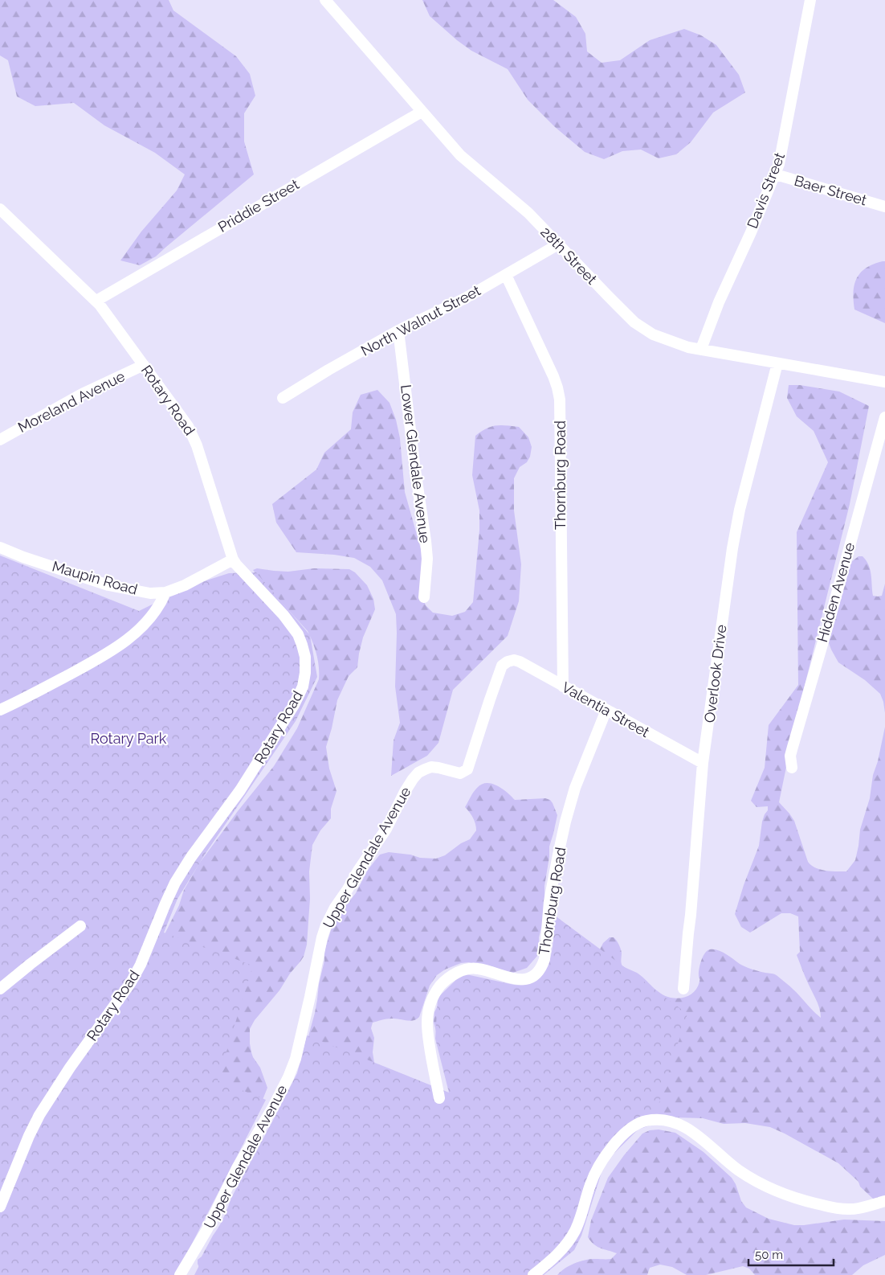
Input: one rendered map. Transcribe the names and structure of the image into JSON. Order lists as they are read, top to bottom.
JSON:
{
  "streets": {
    "street": [
      "Davis Street",
      "Baer Street",
      "Priddie Street",
      "28th Street",
      "North Walnut Street",
      "Rotary Road",
      "Moreland Avenue",
      "Lower Glendale Avenue",
      "Thornburg Road",
      "Maupin Road",
      "Hidden Avenue",
      "Overlook Drive",
      "Valentia Street",
      "Upper Glendale Avenue"
    ]
  },
  "crossings": [
    ["Davis Street", "Baer Street"],
    ["Davis Street", "28th Street"],
    ["Priddie Street", "28th Street"],
    ["Priddie Street", "Rotary Road"],
    ["28th Street", "North Walnut Street"],
    ["28th Street", "Overlook Drive"],
    ["North Walnut Street", "Lower Glendale Avenue"],
    ["North Walnut Street", "Thornburg Road"],
    ["Rotary Road", "Moreland Avenue"],
    ["Rotary Road", "Maupin Road"],
    ["Thornburg Road", "Valentia Street"],
    ["Overlook Drive", "Valentia Street"],
    ["Valentia Street", "Upper Glendale Avenue"]
  ],
  "parks": ["Rotary Park"],
  "scale_bar": "50 m"
}
